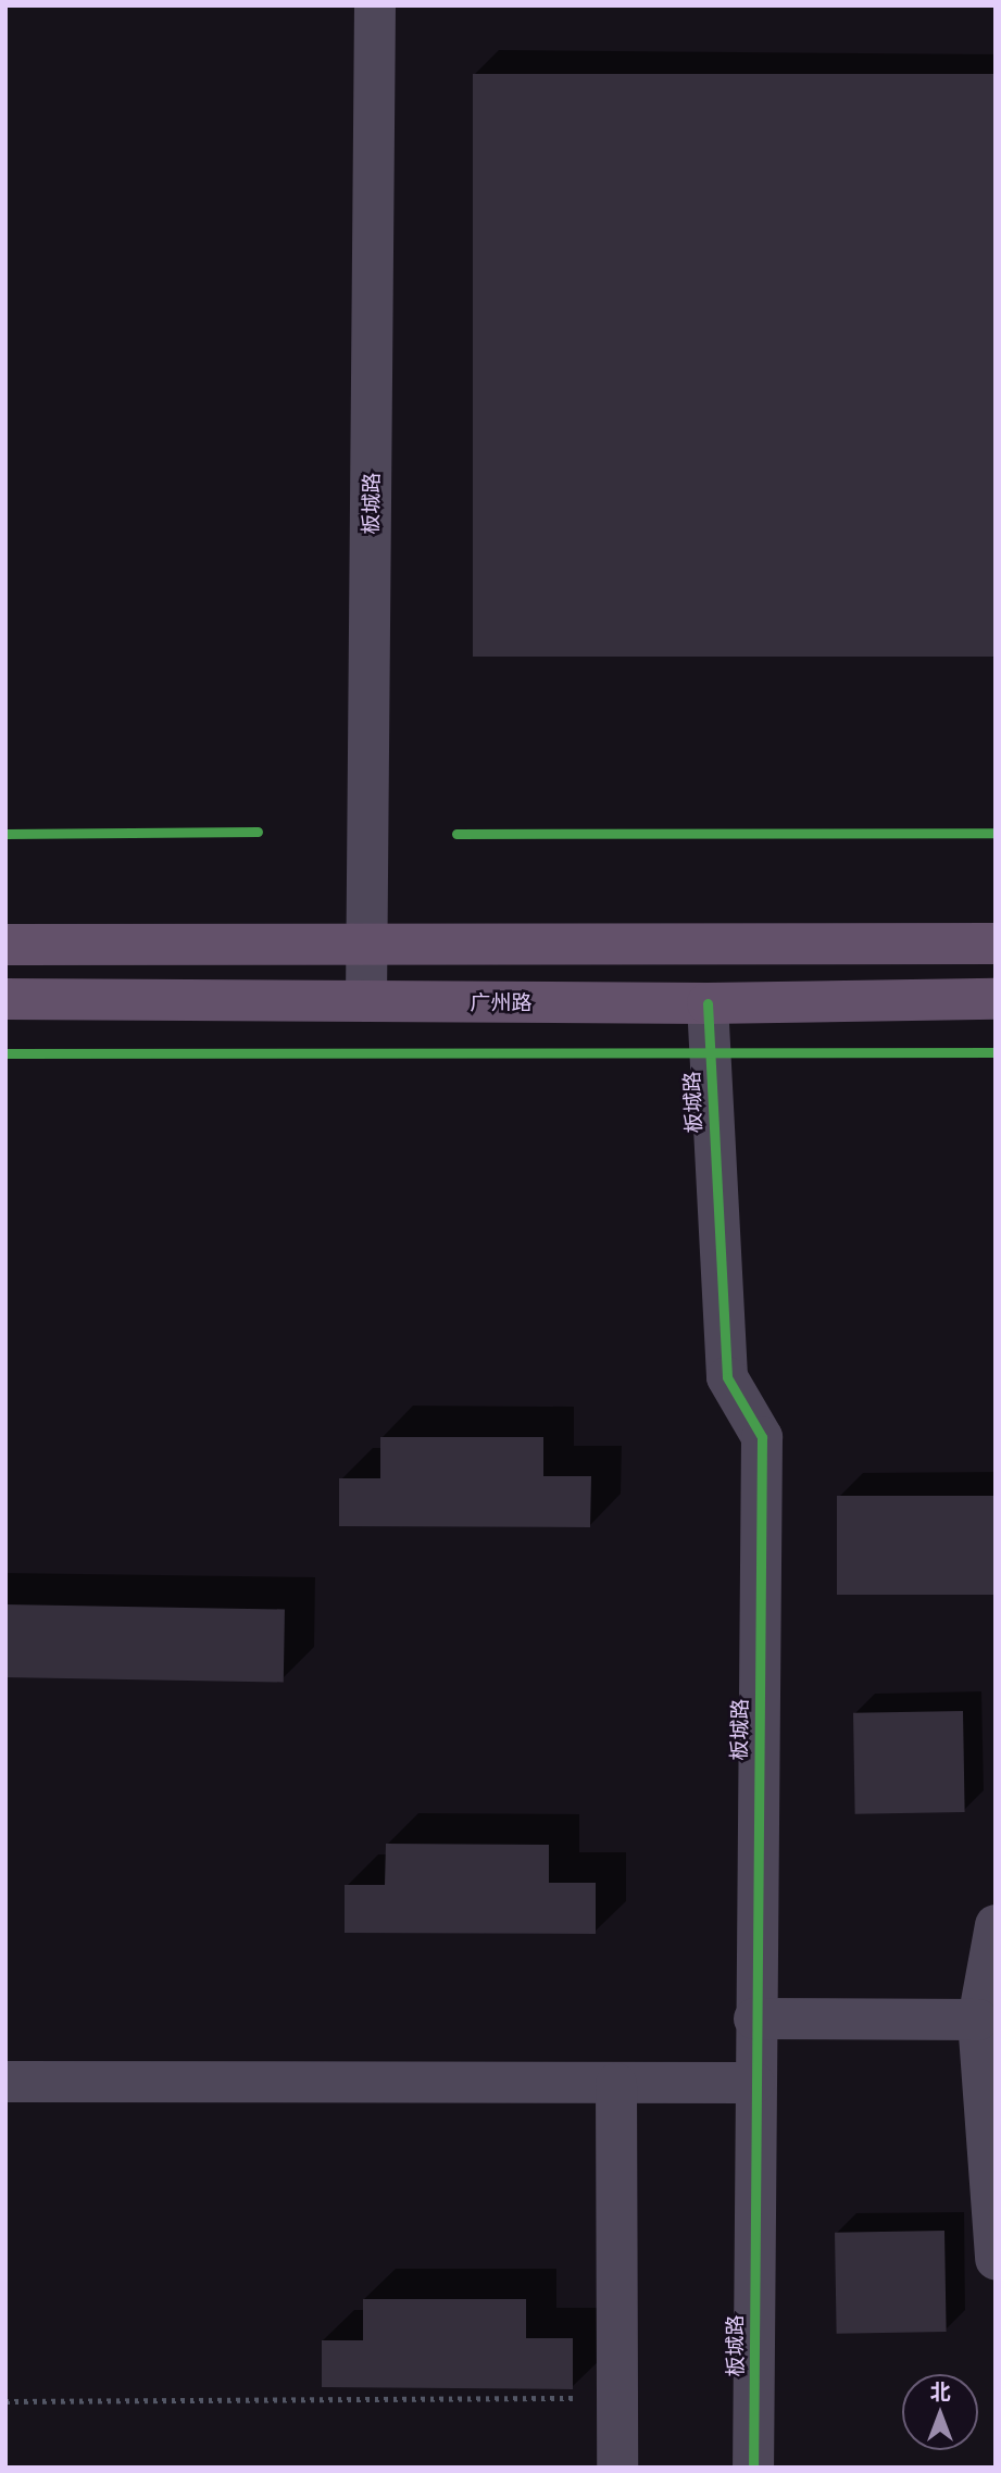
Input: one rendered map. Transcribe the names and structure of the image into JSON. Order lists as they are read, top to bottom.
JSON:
{
  "streets": {
    "main road": ["广州路"],
    "street": ["板城路"]
  },
  "crossings": [
    ["板城路", "广州路"]
  ],
  "north": "top"
}
